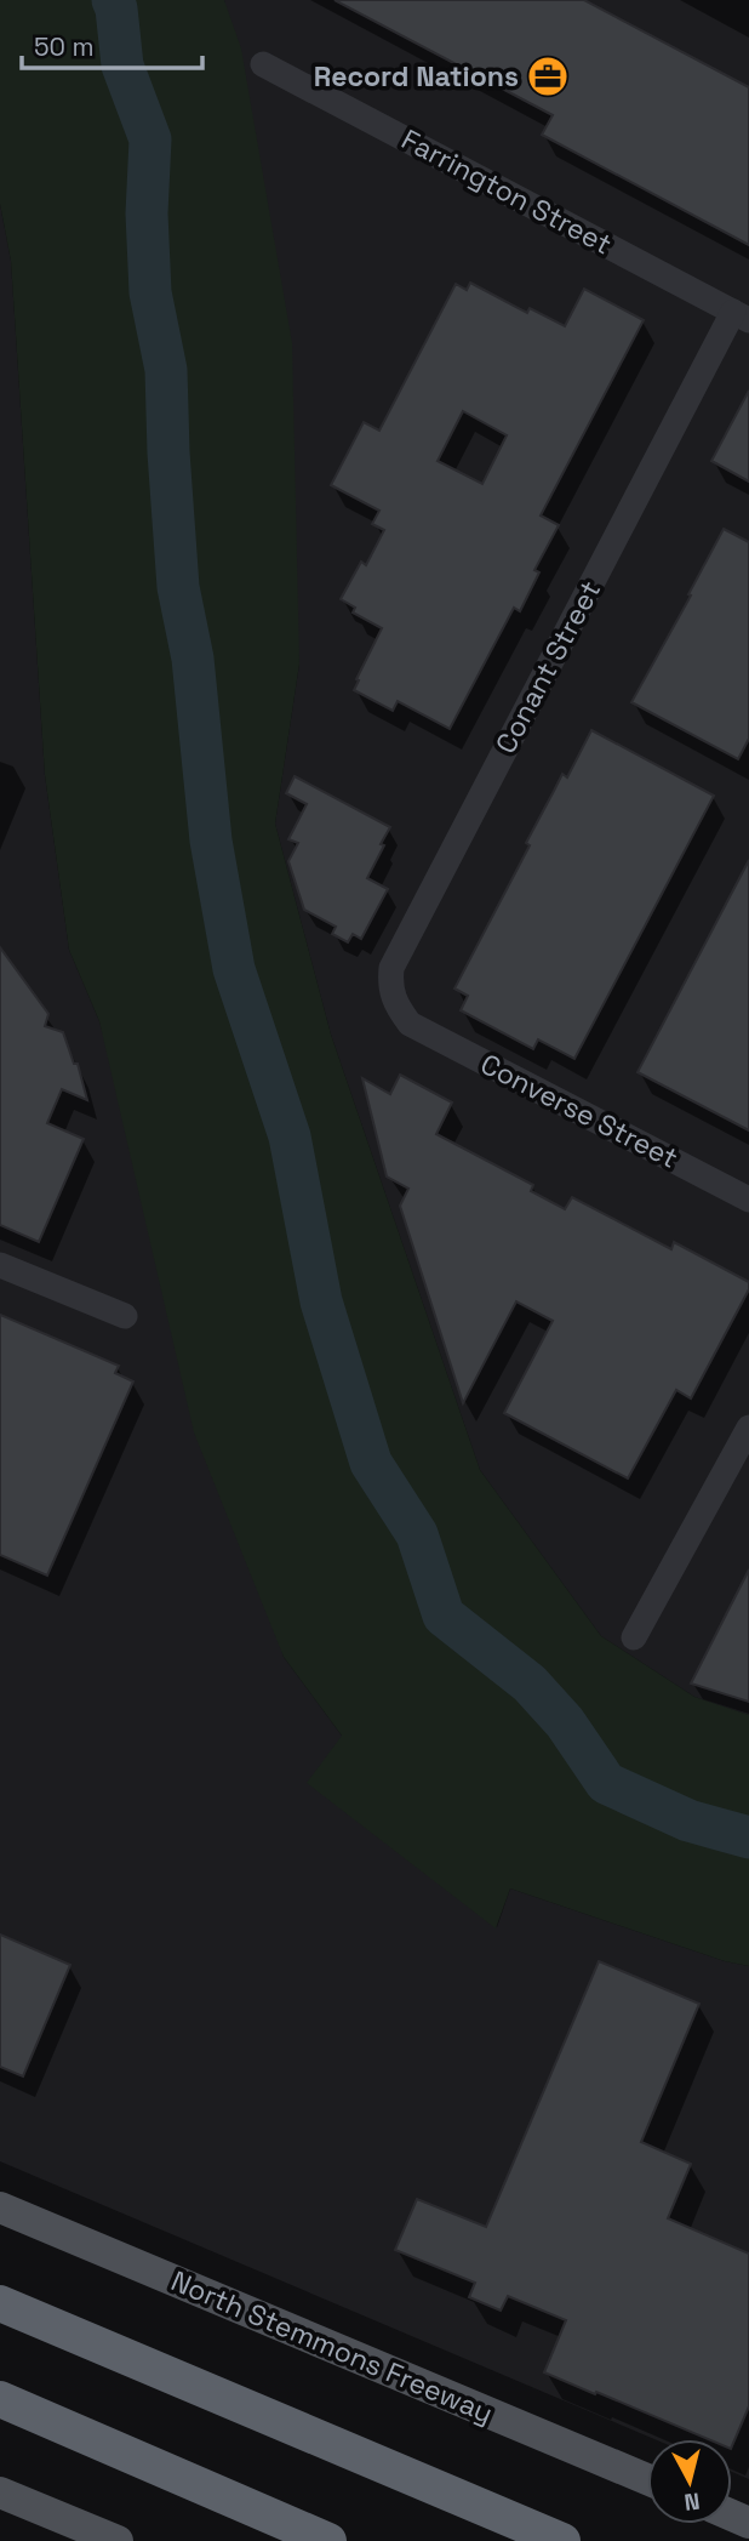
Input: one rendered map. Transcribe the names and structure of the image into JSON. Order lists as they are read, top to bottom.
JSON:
{
  "streets": {
    "main road": ["North Stemmons Freeway"],
    "street": ["Farrington Street", "Conant Street", "Converse Street"]
  },
  "crossings": [
    ["Farrington Street", "Conant Street"],
    ["Conant Street", "Converse Street"]
  ],
  "places": {
    "office": ["Record Nations"]
  },
  "scale_bar": "50 m",
  "north": "bottom"
}
